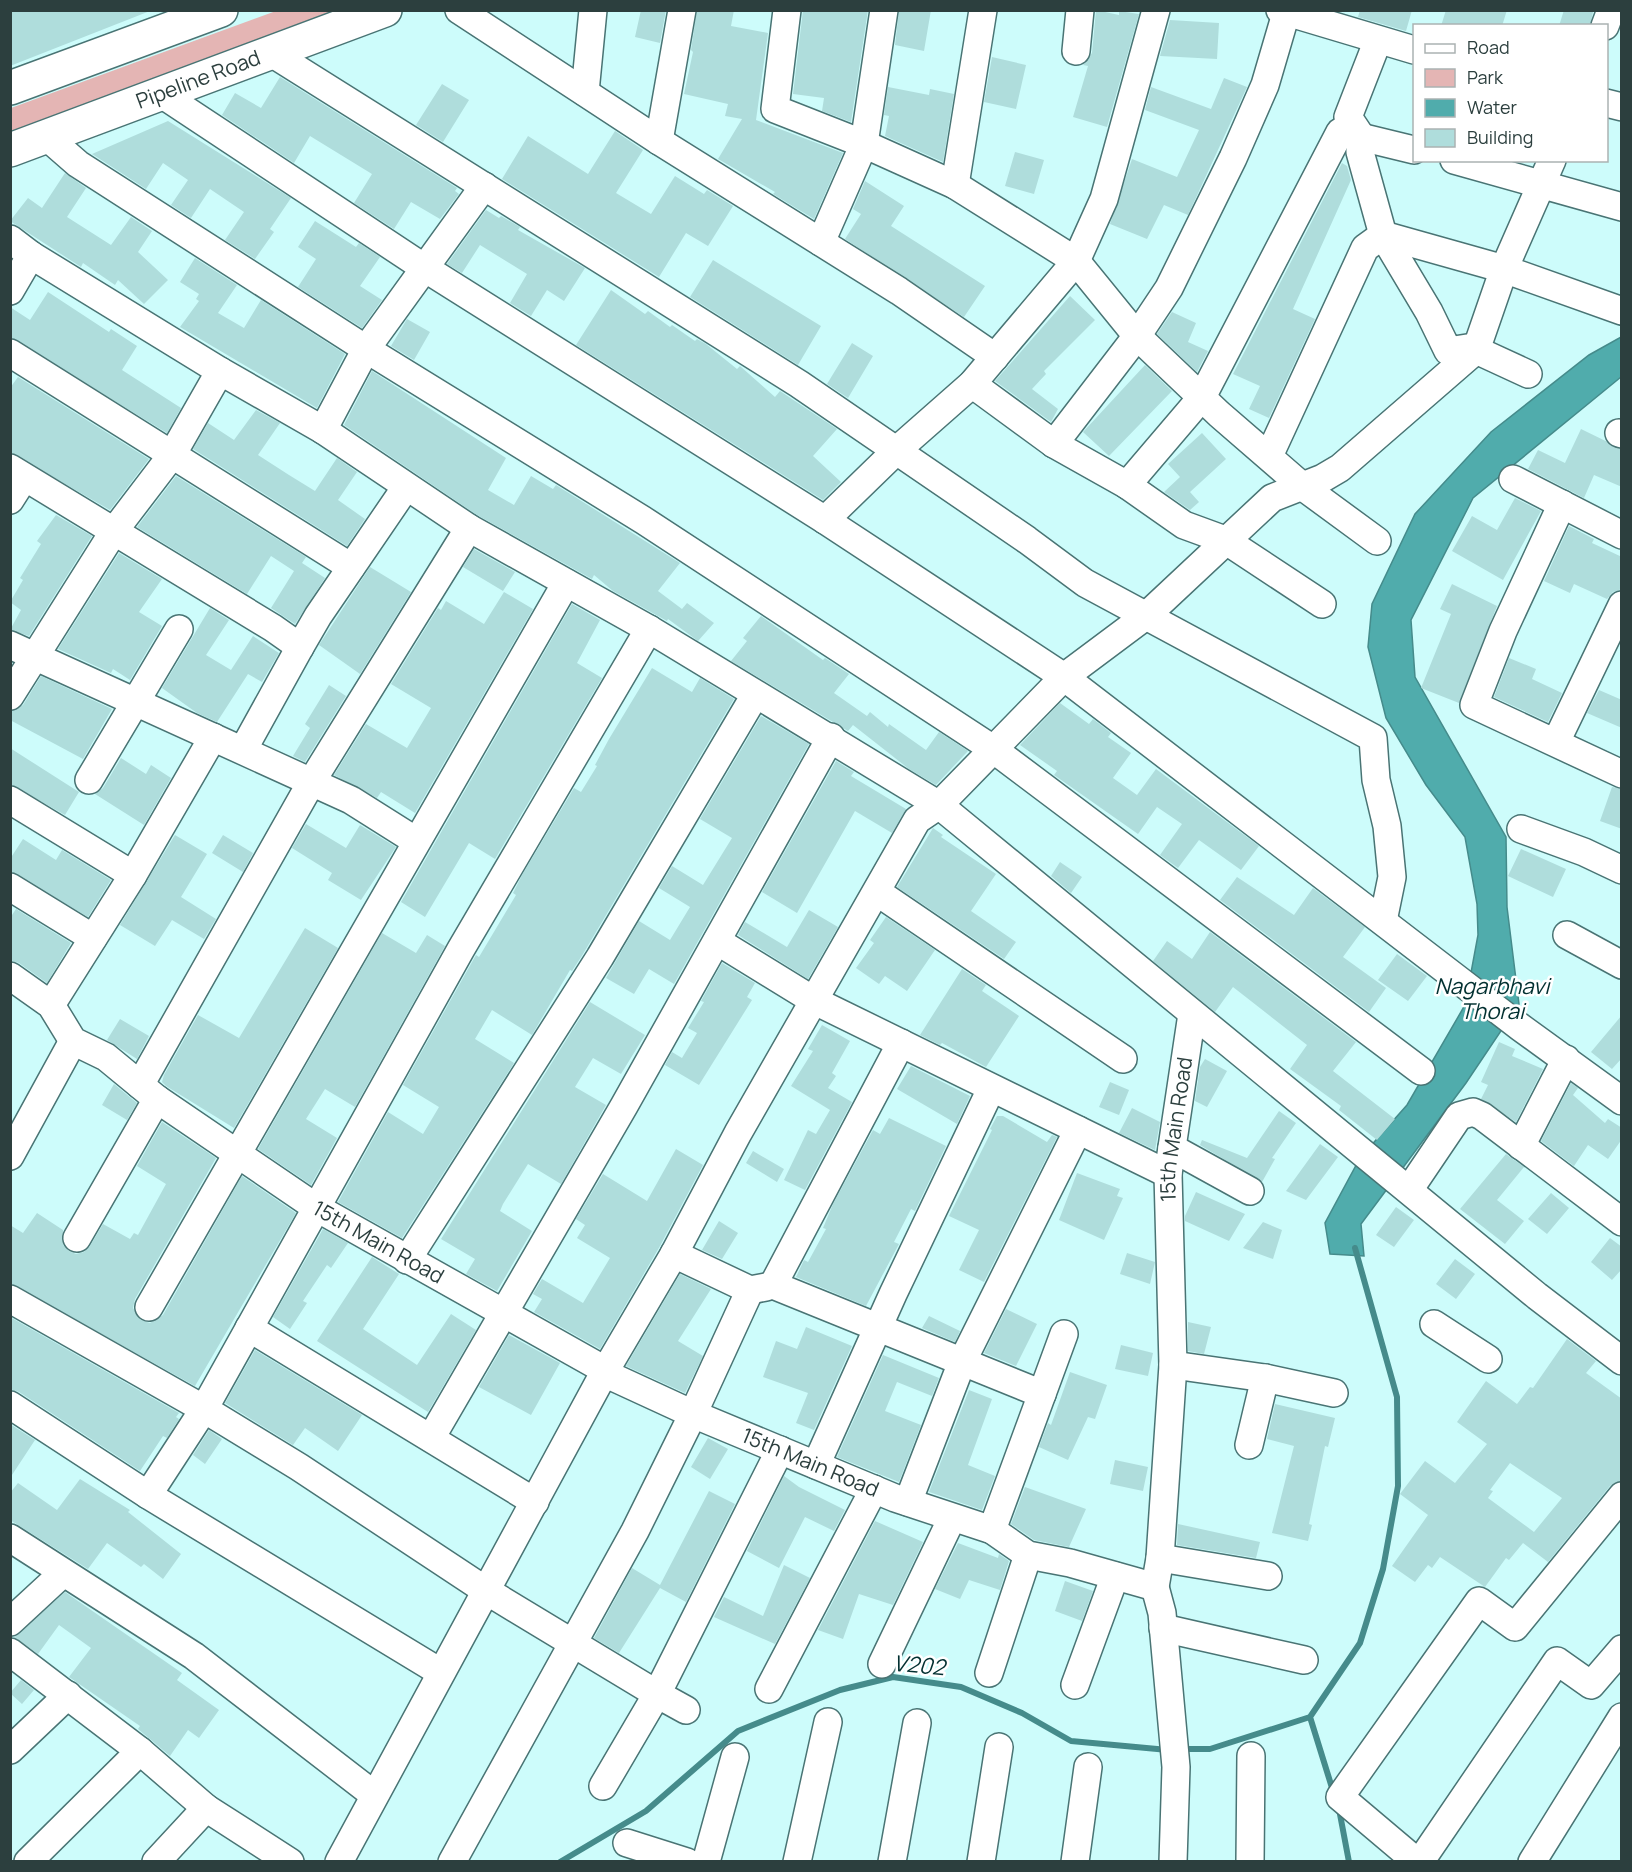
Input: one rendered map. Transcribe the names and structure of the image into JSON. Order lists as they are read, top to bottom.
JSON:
{
  "streets": {
    "main road": ["Pipeline Road"],
    "street": ["15th Main Road"]
  },
  "water": ["Nagarbhavi Thorai", "V202"],
  "legend": [
    "Road",
    "Park",
    "Water",
    "Building"
  ]
}
